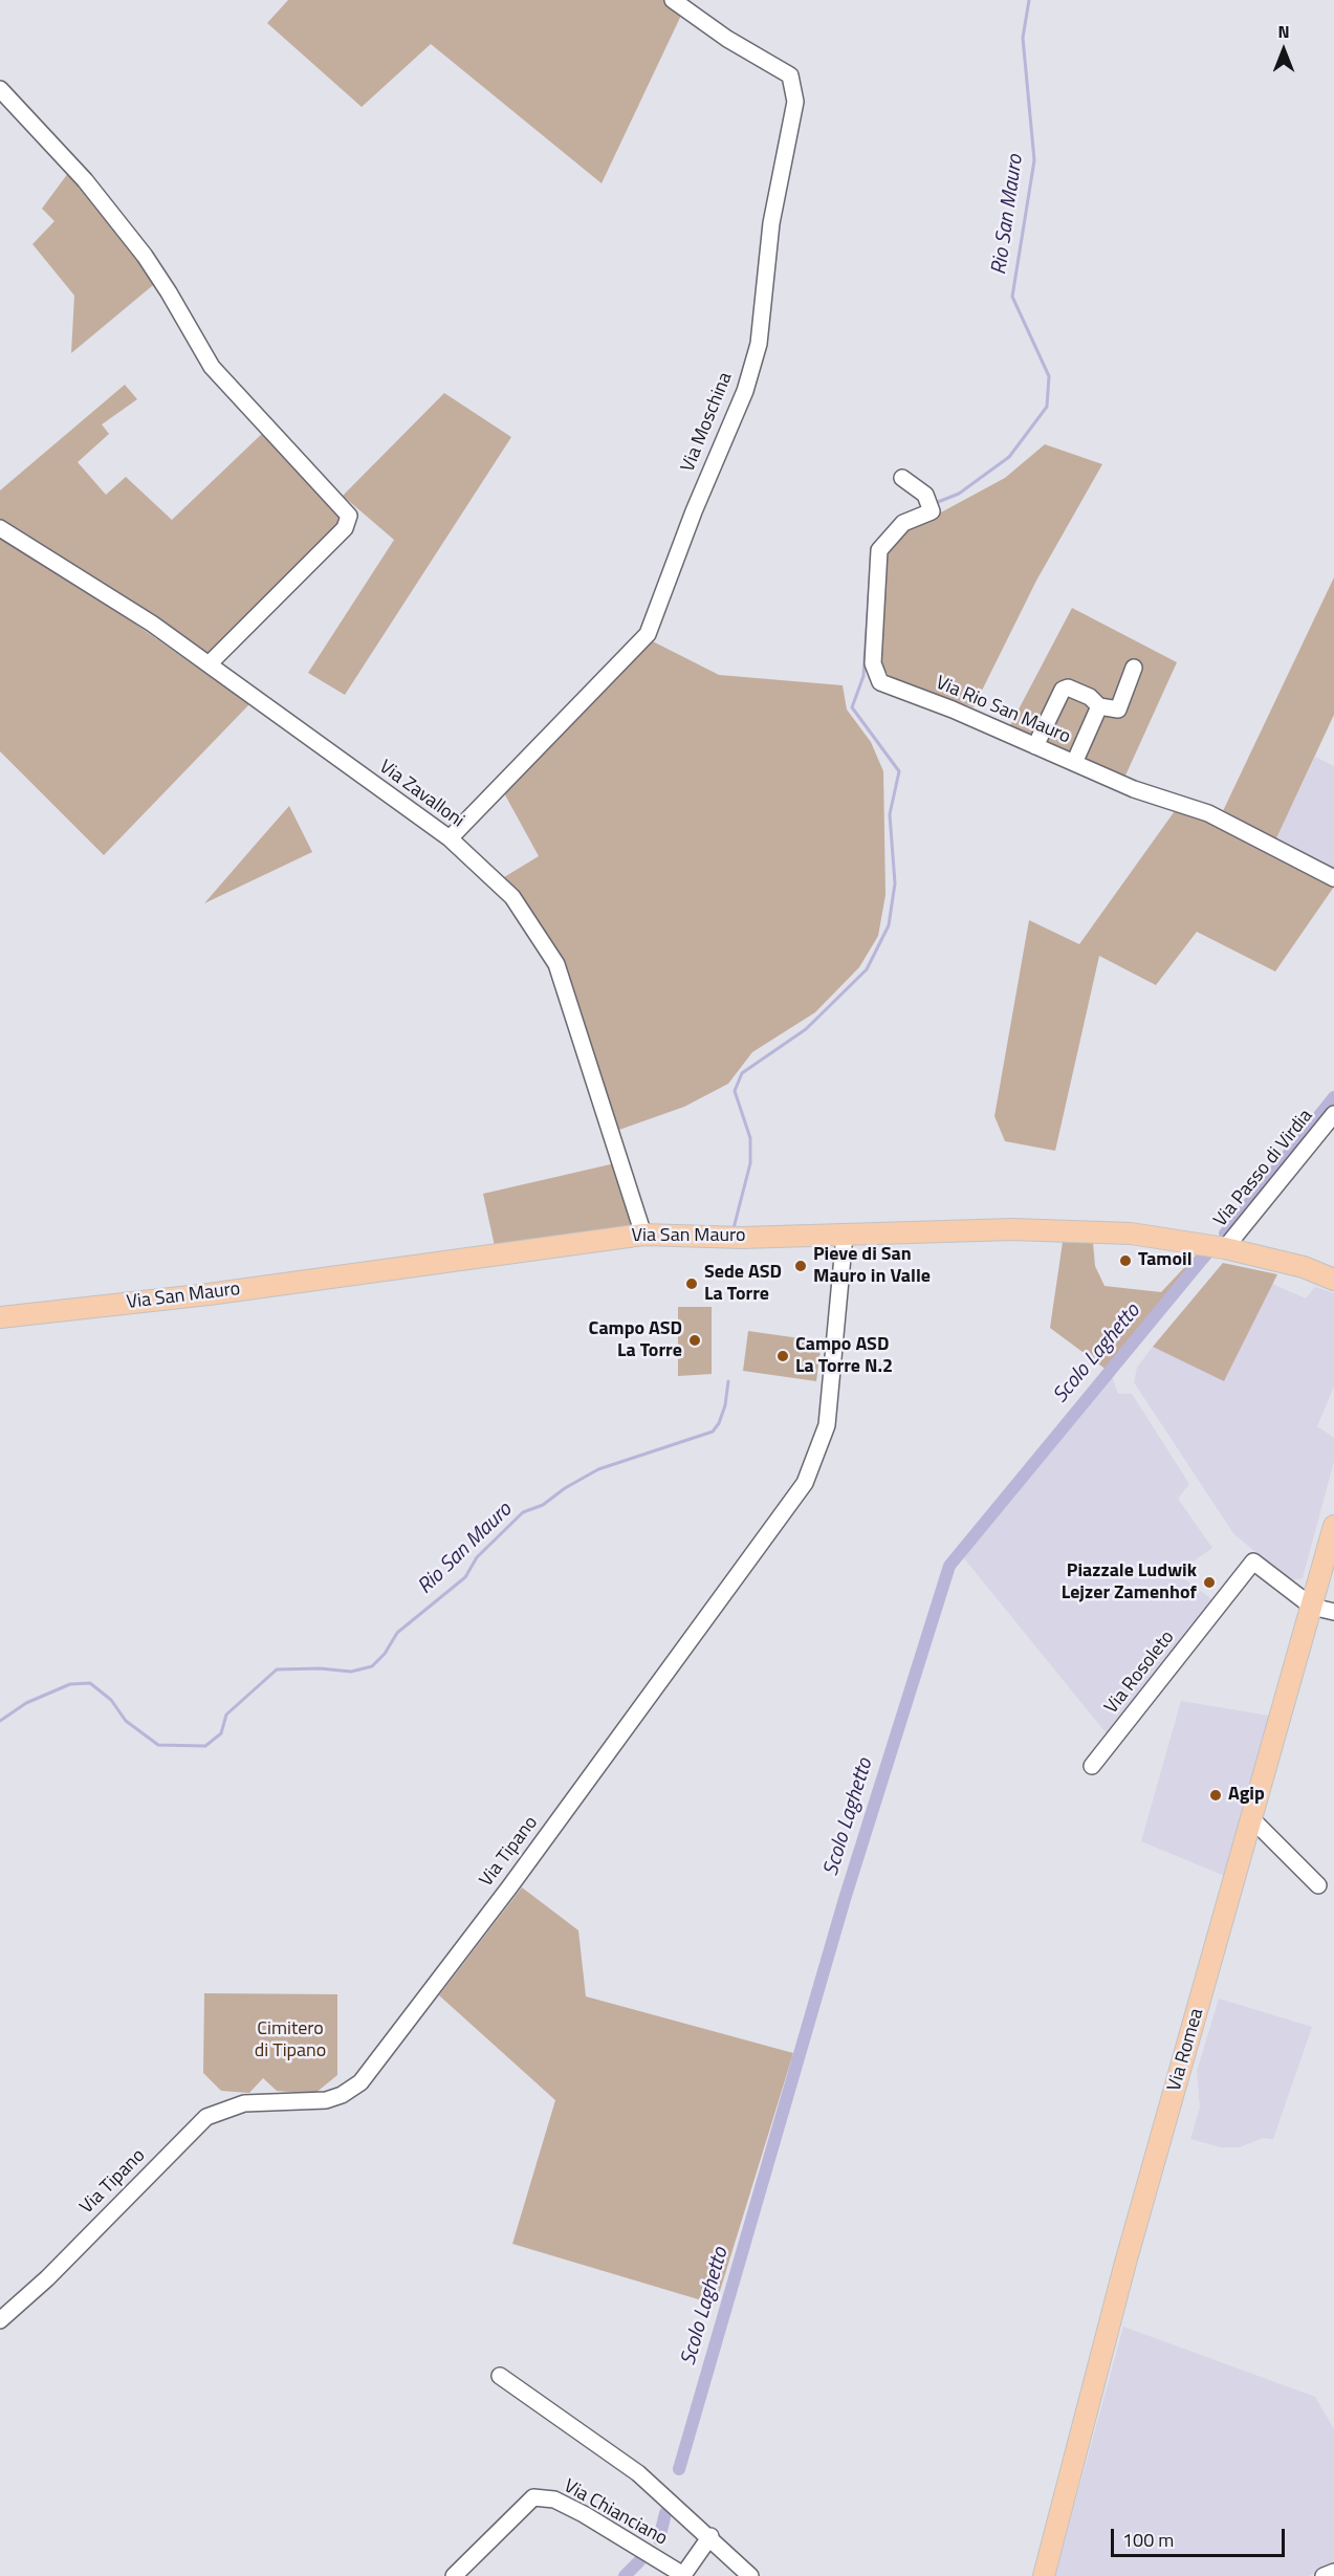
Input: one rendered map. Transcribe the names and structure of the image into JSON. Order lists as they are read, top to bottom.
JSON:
{
  "streets": {
    "main road": ["Via San Mauro", "Via Romea"],
    "street": [
      "Via Moschina",
      "Via Rio San Mauro",
      "Via Zavalloni",
      "Via Passo di Virdia",
      "Via Rosoleto",
      "Via Tipano",
      "Via Chianciano"
    ]
  },
  "crossings": [
    ["Via Moschina", "Via Zavalloni"],
    ["Via Zavalloni", "Via San Mauro"],
    ["Via Passo di Virdia", "Via San Mauro"],
    ["Via San Mauro", "Via Tipano"],
    ["Via Rosoleto", "Via Romea"]
  ],
  "water": ["Rio San Mauro", "Scolo Laghetto"],
  "parks": ["Cimitero di Tipano"],
  "places": [
    "Tamoil",
    "Pieve di San Mauro in Valle",
    "Sede ASD La Torre",
    "Campo ASD La Torre",
    "Campo ASD La Torre N.2",
    "Piazzale Ludwik Lejzer Zamenhof",
    "Agip"
  ],
  "scale_bar": "100 m",
  "north": "top"
}
